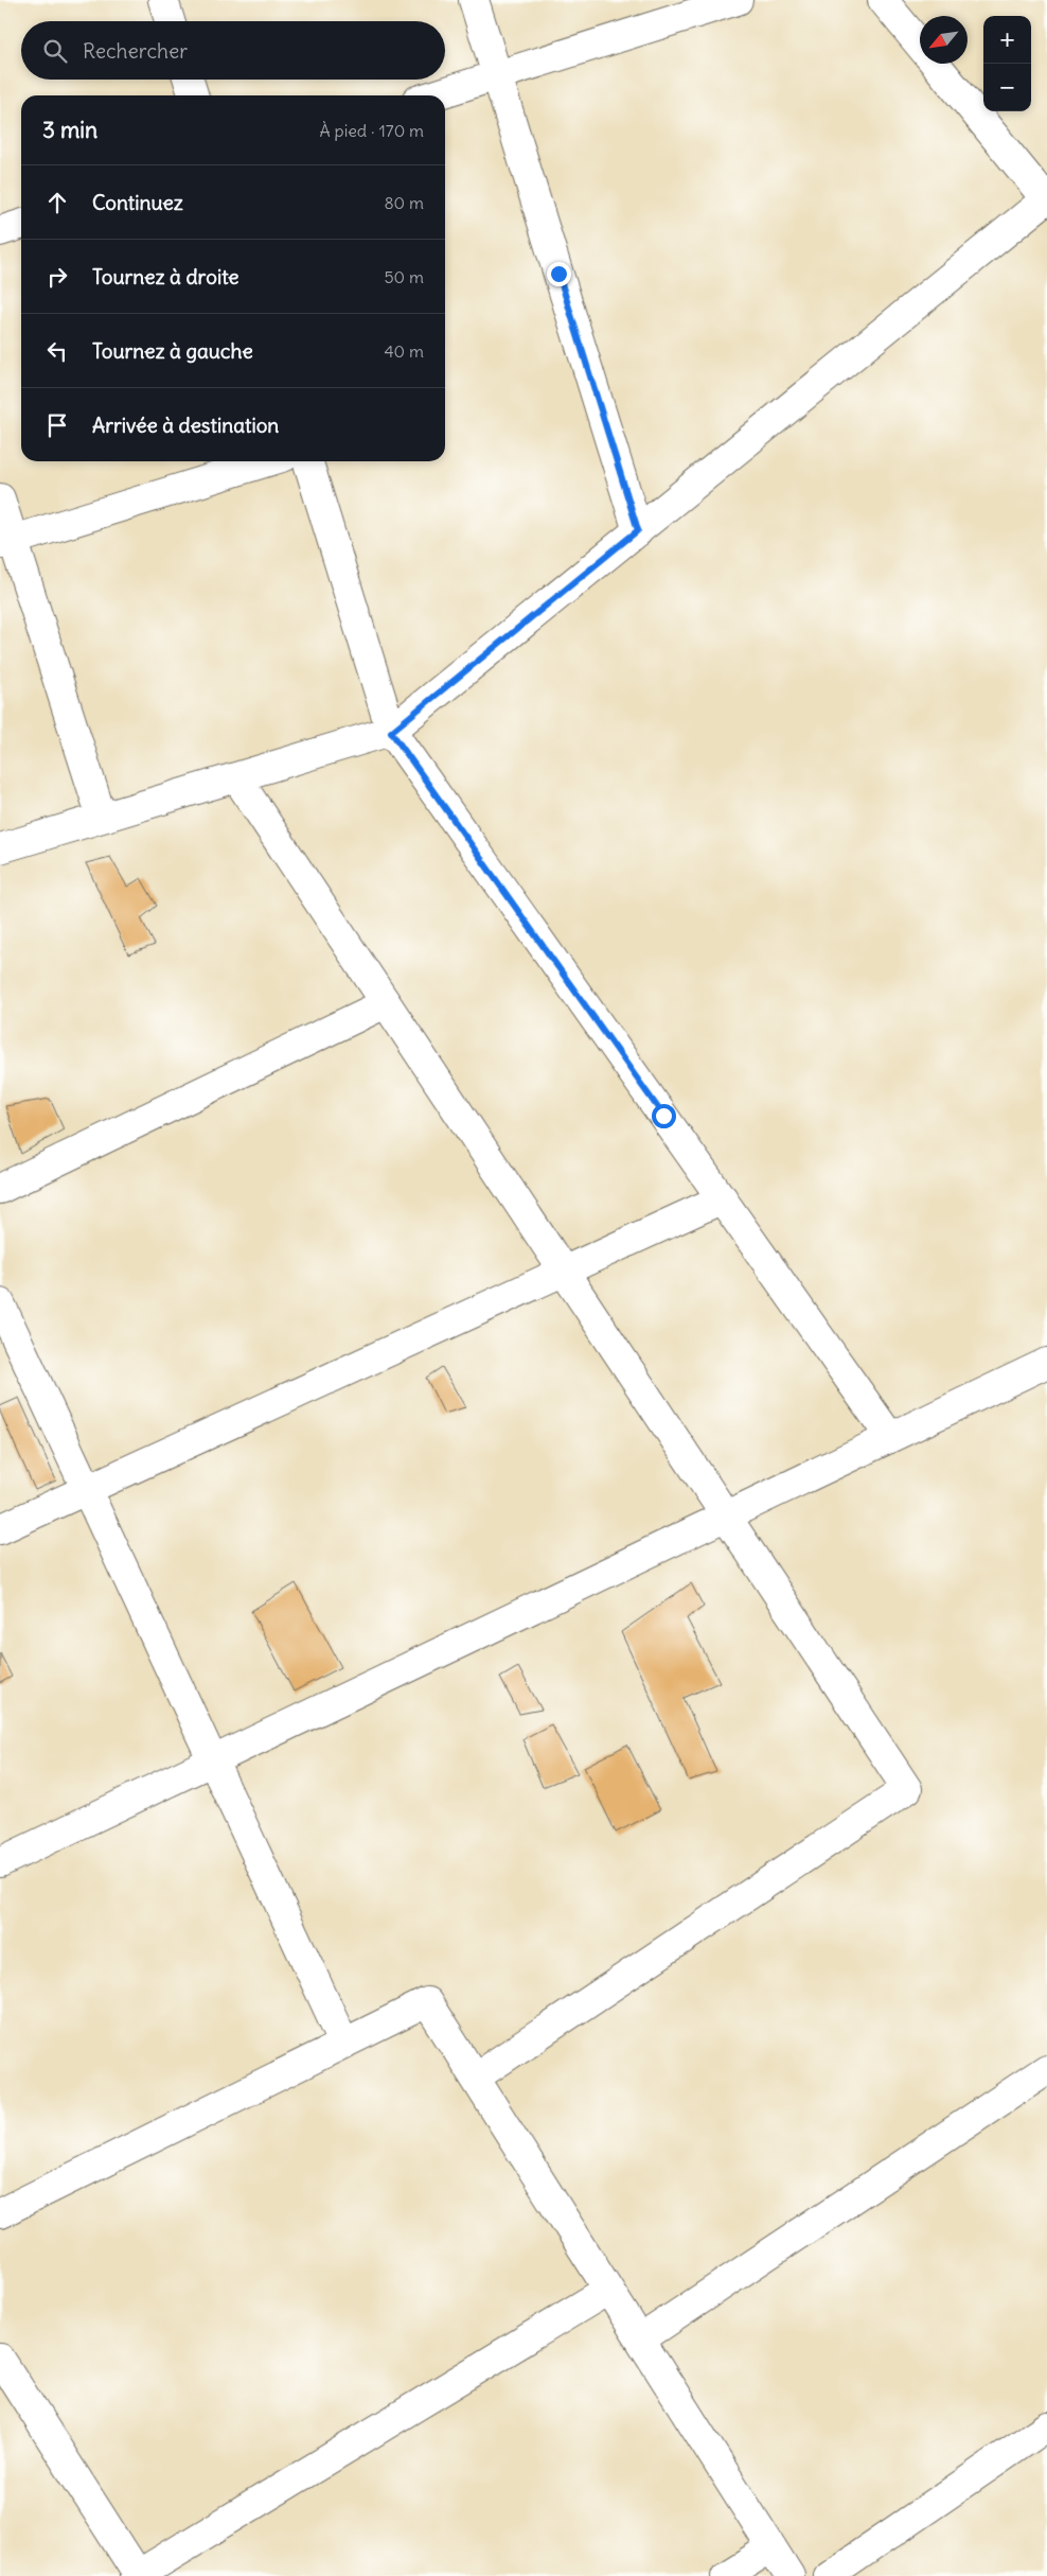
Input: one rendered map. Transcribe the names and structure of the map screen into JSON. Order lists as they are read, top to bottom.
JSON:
{
  "north": "bottom left",
  "page": {
    "map_buttons": ["+", "−"],
    "search": "Rechercher",
    "heading": ["3 min", "À pied · 170 m"],
    "list": [
      ["Continuez", "80 m"],
      ["Tournez à droite", "50 m"],
      ["Tournez à gauche", "40 m"],
      "Arrivée à destination"
    ]
  }
}
